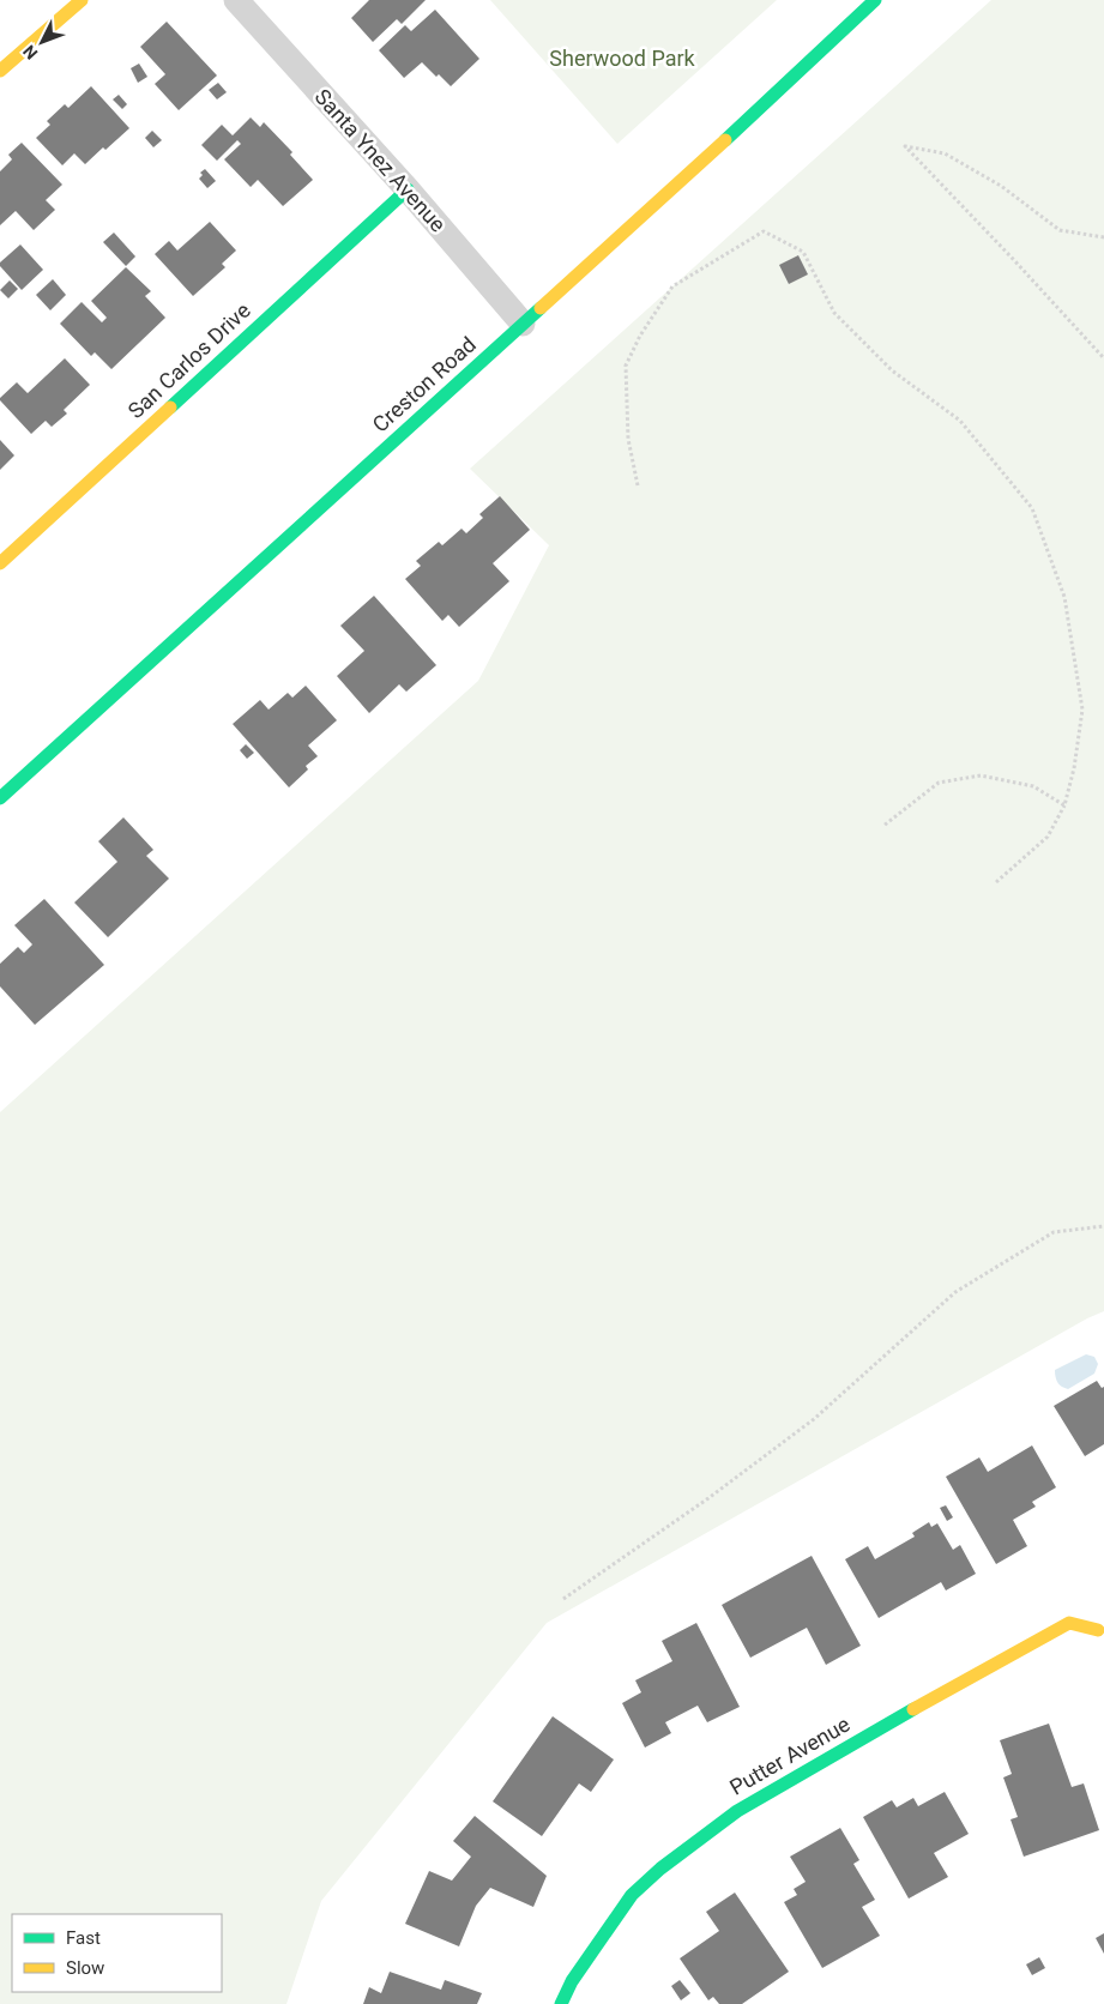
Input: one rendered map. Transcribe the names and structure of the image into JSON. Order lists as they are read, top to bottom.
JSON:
{
  "streets": {
    "street": [
      "Santa Ynez Avenue",
      "San Carlos Drive",
      "Creston Road",
      "Putter Avenue"
    ]
  },
  "crossings": [
    ["Santa Ynez Avenue", "San Carlos Drive"],
    ["Santa Ynez Avenue", "Creston Road"]
  ],
  "parks": ["Sherwood Park"],
  "legend": ["Fast", "Slow"],
  "north": "bottom left"
}
